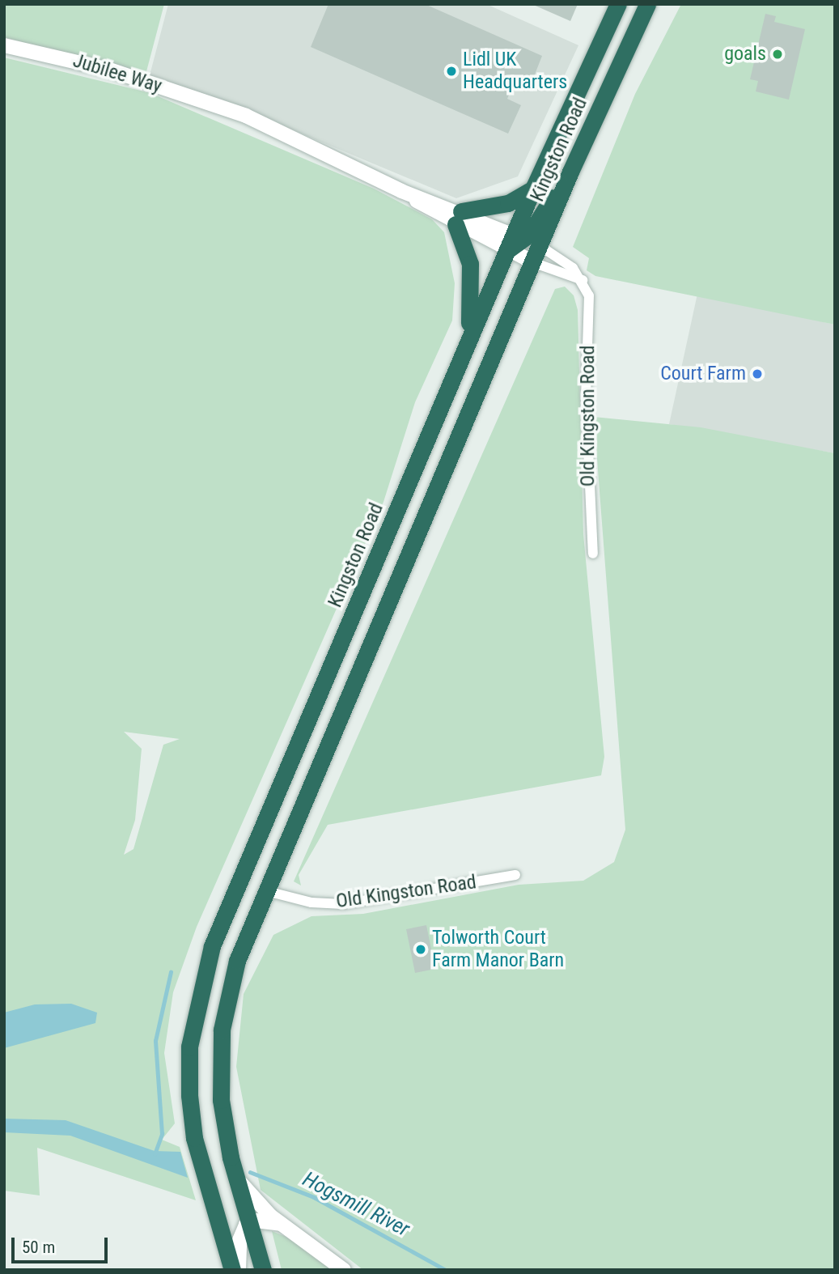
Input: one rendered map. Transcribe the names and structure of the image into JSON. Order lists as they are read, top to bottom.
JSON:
{
  "streets": {
    "highway": ["Kingston Road"],
    "street": ["Jubilee Way", "Old Kingston Road"]
  },
  "crossings": [
    ["Jubilee Way", "Kingston Road"],
    ["Kingston Road", "Old Kingston Road"]
  ],
  "water": ["Hogsmill River"],
  "places": [
    "goals",
    "Lidl UK Headquarters",
    "Court Farm",
    "Tolworth Court Farm Manor Barn"
  ],
  "scale_bar": "50 m"
}
